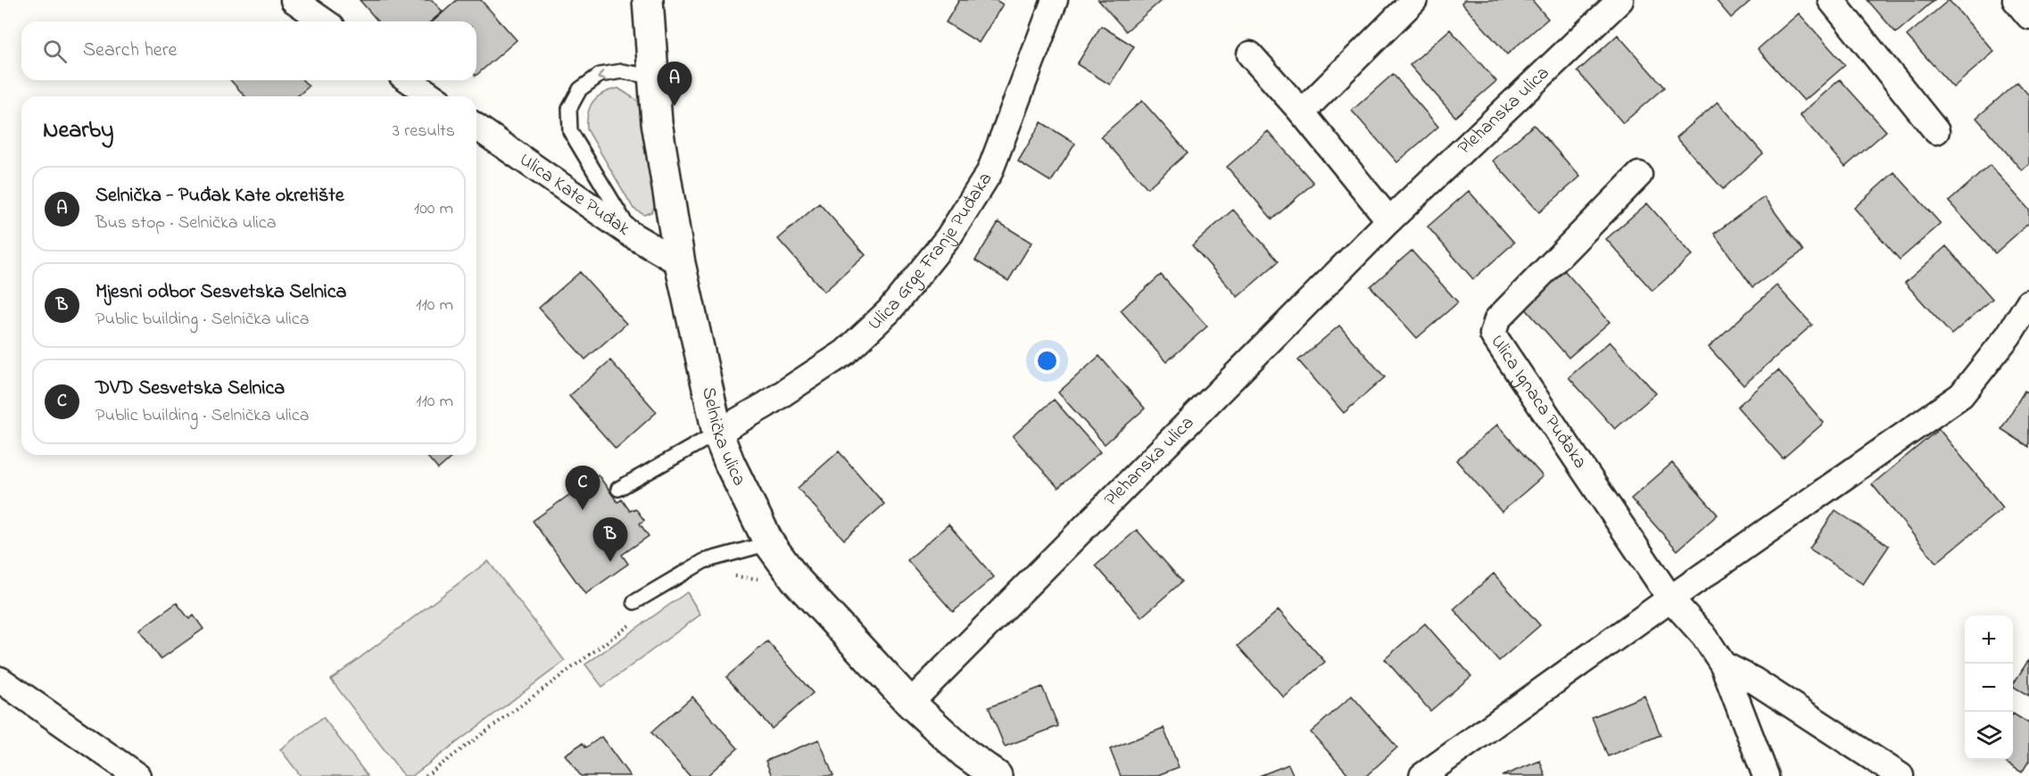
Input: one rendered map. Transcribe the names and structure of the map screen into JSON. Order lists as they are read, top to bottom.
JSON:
{
  "streets": {
    "street": [
      "Plehanska ulica",
      "Ulica Kate Puđak",
      "Ulica Grge Franje Puđaka",
      "Ulica Ignaca Puđaka",
      "Selnička ulica"
    ]
  },
  "crossings": [
    ["Plehanska ulica", "Selnička ulica"],
    ["Ulica Kate Puđak", "Selnička ulica"],
    ["Ulica Grge Franje Puđaka", "Selnička ulica"]
  ],
  "page": {
    "search": "Search here",
    "pins": ["A", "C", "B"],
    "heading": ["Nearby", "3 results"],
    "list": [
      {
        "mark": "A",
        "name": "Selnička - Puđak Kate okretište",
        "note": "Bus stop · Selnička ulica",
        "value": "100 m"
      },
      {
        "mark": "B",
        "name": "Mjesni odbor Sesvetska Selnica",
        "note": "Public building · Selnička ulica",
        "value": "110 m"
      },
      {
        "mark": "C",
        "name": "DVD Sesvetska Selnica",
        "note": "Public building · Selnička ulica",
        "value": "110 m"
      }
    ],
    "map_buttons": ["+", "−"]
  }
}
